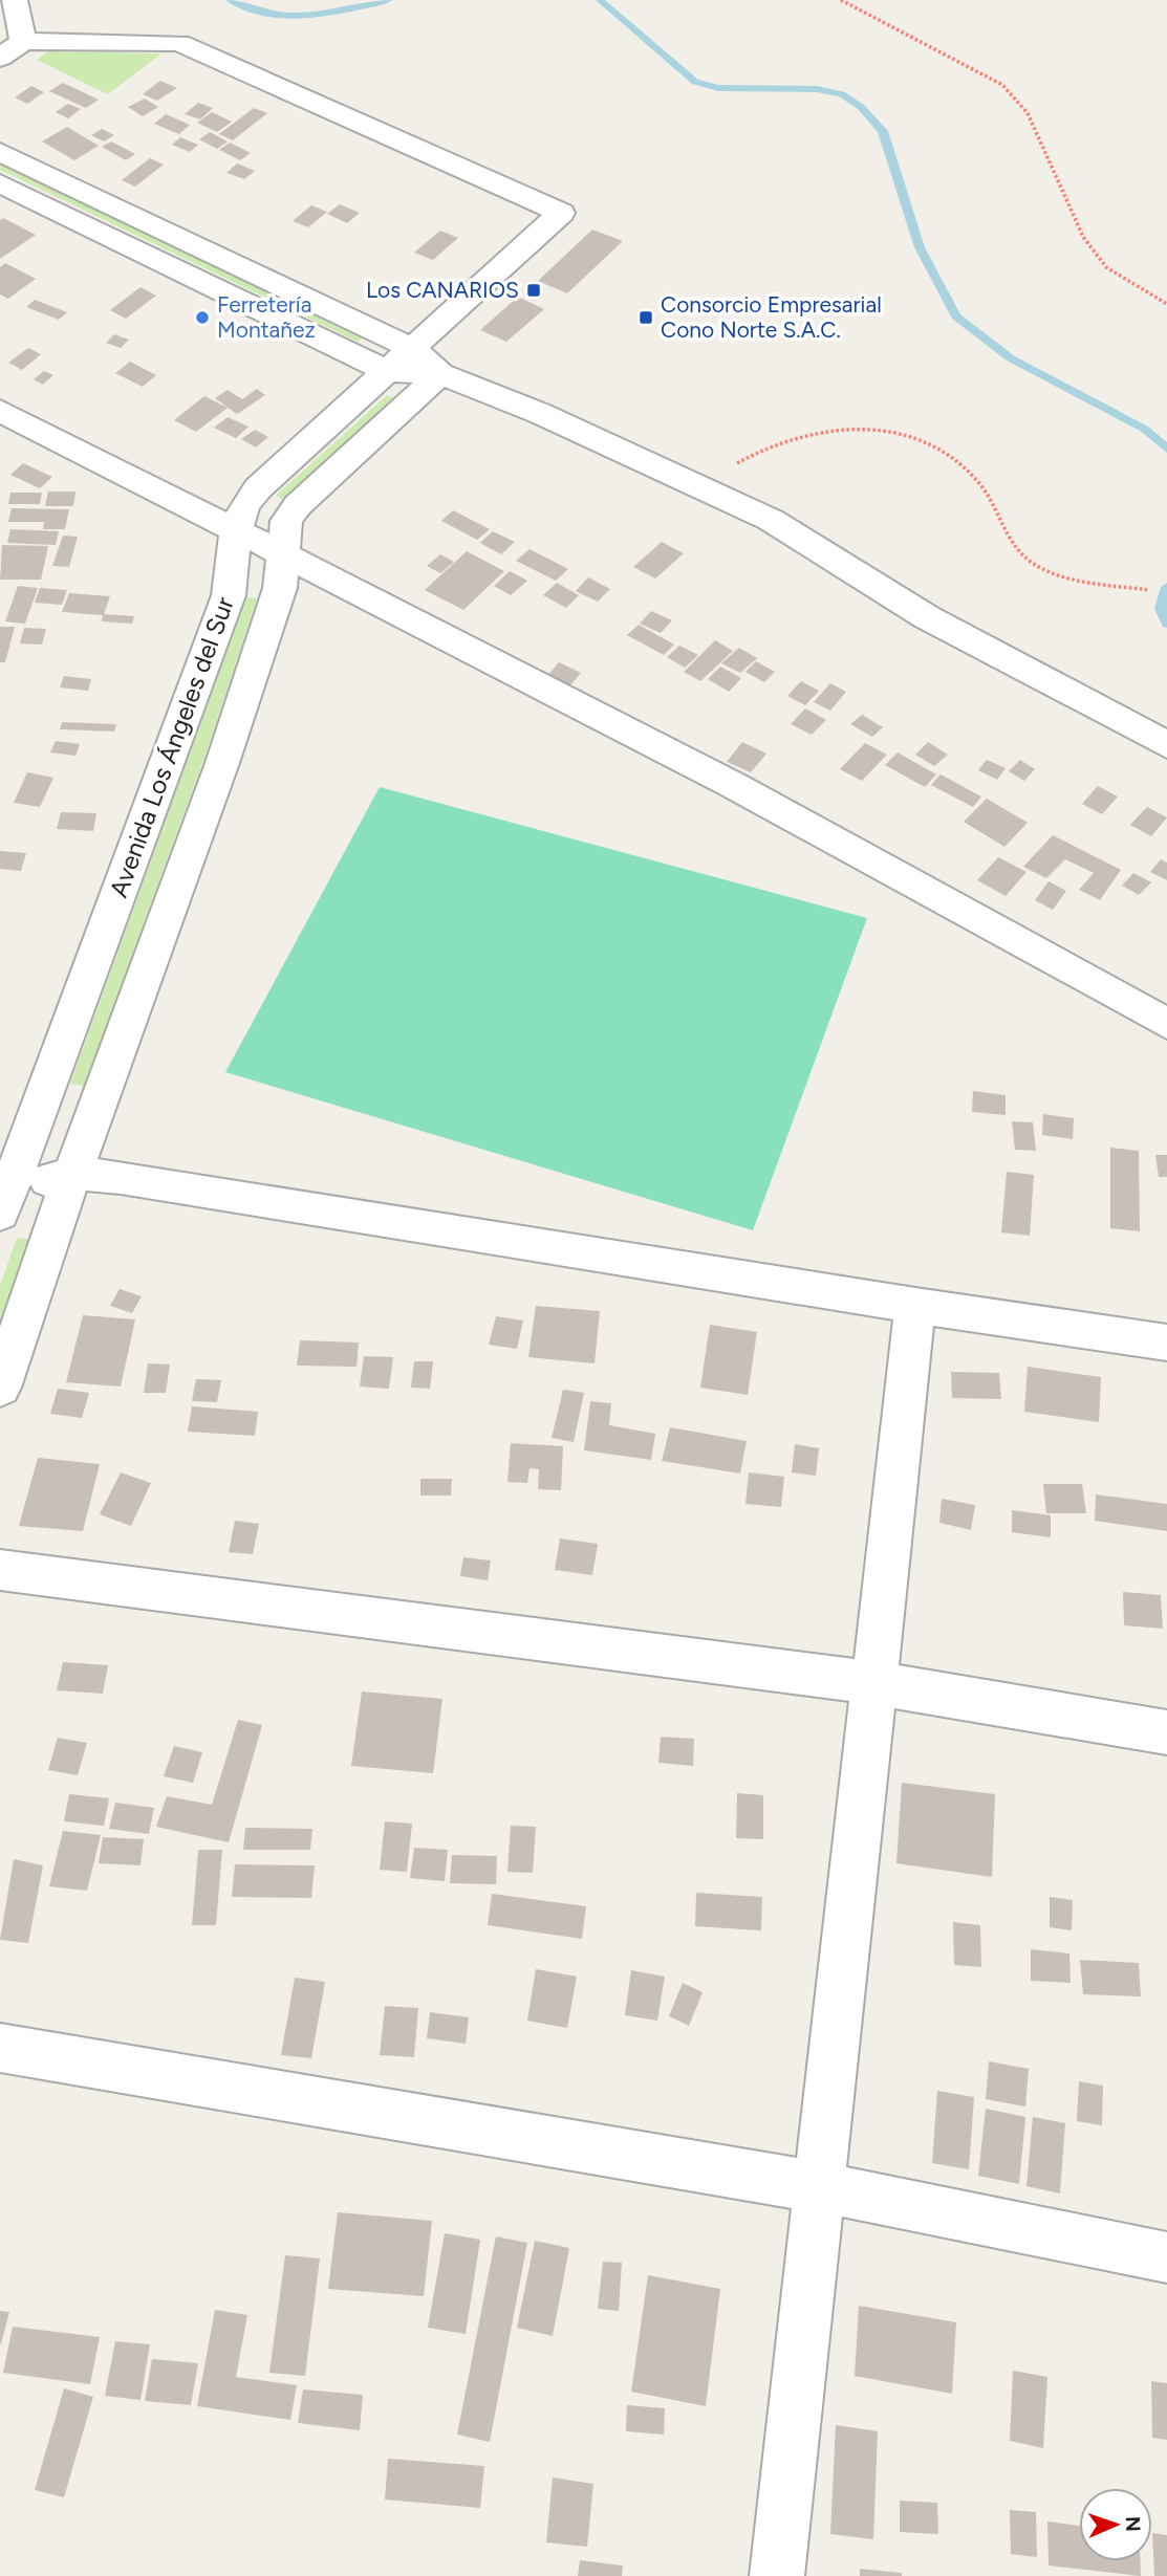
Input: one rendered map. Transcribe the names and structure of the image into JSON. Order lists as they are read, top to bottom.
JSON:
{
  "streets": {
    "street": ["Avenida Los Ángeles del Sur"]
  },
  "places": {
    "transit": ["Los CANARIOS", "Consorcio Empresarial Cono Norte S.A.C."],
    "other": ["Ferretería Montañez"]
  },
  "north": "right"
}
